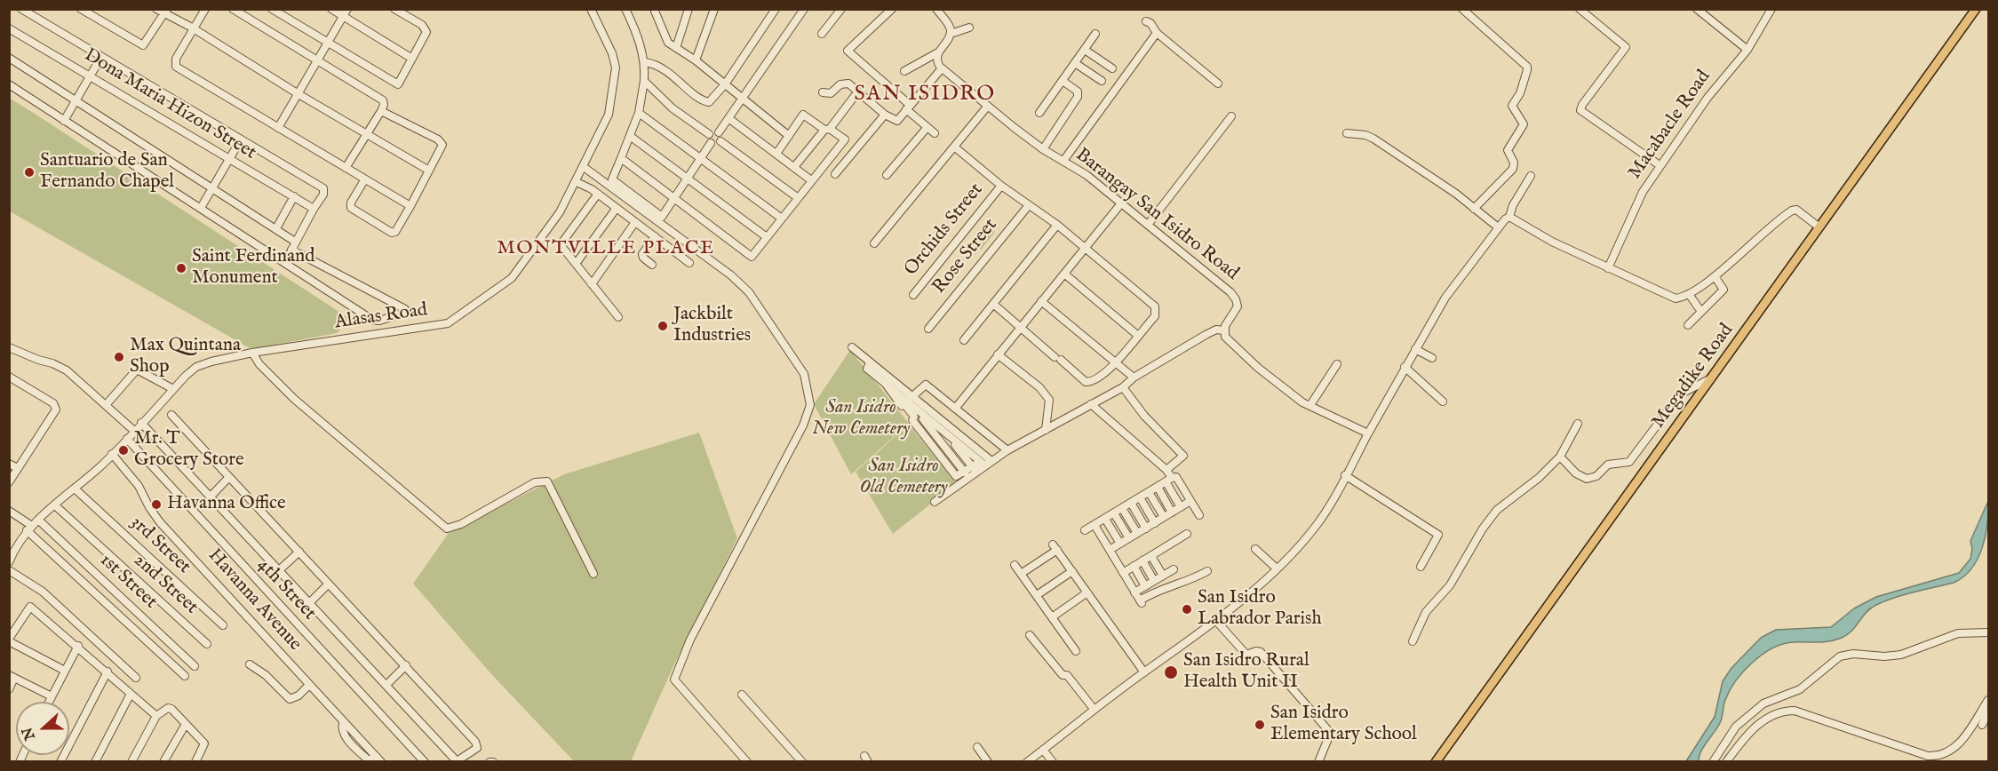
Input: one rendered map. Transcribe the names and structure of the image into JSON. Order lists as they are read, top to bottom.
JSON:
{
  "streets": {
    "main road": ["Megadike Road"],
    "street": [
      "Dona Maria Hizon Street",
      "Macabacle Road",
      "Barangay San Isidro Road",
      "Orchids Street",
      "Rose Street",
      "Alasas Road",
      "3rd Street",
      "1st Street",
      "2nd Street",
      "4th Street",
      "Havanna Avenue"
    ]
  },
  "crossings": [
    ["Alasas Road", "3rd Street"],
    ["Alasas Road", "1st Street"],
    ["Alasas Road", "2nd Street"],
    ["Alasas Road", "4th Street"],
    ["Alasas Road", "Havanna Avenue"]
  ],
  "districts": ["SAN ISIDRO", "MONTVILLE PLACE"],
  "parks": ["San Isidro New Cemetery", "San Isidro Old Cemetery"],
  "places": [
    "Santuario de San Fernando Chapel",
    "Saint Ferdinand Monument",
    "Jackbilt Industries",
    "Max Quintana Shop",
    "Mr. T Grocery Store",
    "Havanna Office",
    "San Isidro Labrador Parish",
    "San Isidro Rural Health Unit II",
    "San Isidro Elementary School"
  ],
  "north": "left"
}
